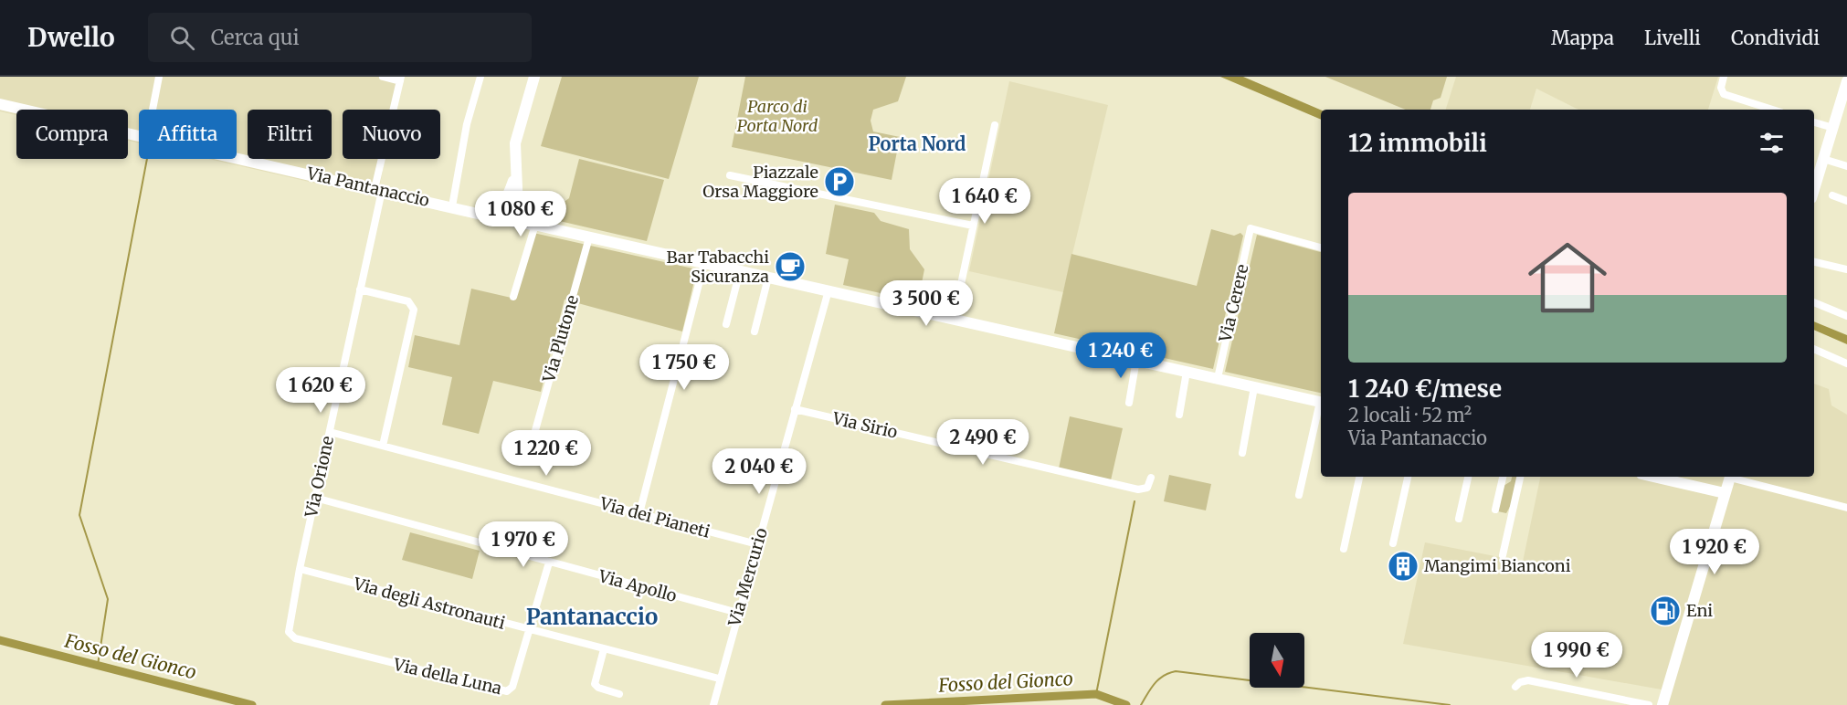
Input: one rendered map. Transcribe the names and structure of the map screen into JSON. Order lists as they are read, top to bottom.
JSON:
{
  "streets": {
    "street": [
      "Via Pantanaccio",
      "Via Cerere",
      "Via Plutone",
      "Via Sirio",
      "Via Orione",
      "Via dei Pianeti",
      "Via Mercurio",
      "Via Apollo",
      "Via degli Astronauti",
      "Via della Luna"
    ]
  },
  "crossings": [
    ["Via Pantanaccio", "Via Cerere"],
    ["Via Pantanaccio", "Via Plutone"],
    ["Via Pantanaccio", "Via Orione"],
    ["Via Pantanaccio", "Via Mercurio"],
    ["Via Sirio", "Via Mercurio"],
    ["Via Orione", "Via dei Pianeti"],
    ["Via Orione", "Via Apollo"],
    ["Via Orione", "Via degli Astronauti"],
    ["Via Orione", "Via della Luna"],
    ["Via dei Pianeti", "Via Mercurio"],
    ["Via Mercurio", "Via Apollo"],
    ["Via Mercurio", "Via degli Astronauti"],
    ["Via Apollo", "Via della Luna"],
    ["Via degli Astronauti", "Via della Luna"]
  ],
  "districts": ["Porta Nord", "Pantanaccio"],
  "water": ["Fosso del Gionco"],
  "parks": ["Parco di Porta Nord"],
  "places": {
    "parking": ["Piazzale Orsa Maggiore"],
    "cafe": ["Bar Tabacchi Sicuranza"],
    "building": ["Mangimi Bianconi"],
    "fuel station": ["Eni"]
  },
  "north": "bottom",
  "page": {
    "header": "Dwello",
    "search": "Cerca qui",
    "nav": ["Mappa", "Livelli", "Condividi"],
    "chip": [
      "Compra",
      "Affitta",
      "Filtri",
      "Nuovo"
    ],
    "heading": "12 immobili",
    "list": [
      {
        "name": "1 240 €/mese",
        "note": "2 locali · 52 m² · Via Pantanaccio"
      }
    ],
    "price": [
      "1 640 €",
      "1 080 €",
      "3 500 €",
      "1 240 €",
      "1 750 €",
      "1 620 €",
      "2 490 €",
      "1 220 €",
      "2 040 €",
      "1 970 €",
      "1 920 €",
      "1 990 €"
    ]
  }
}
